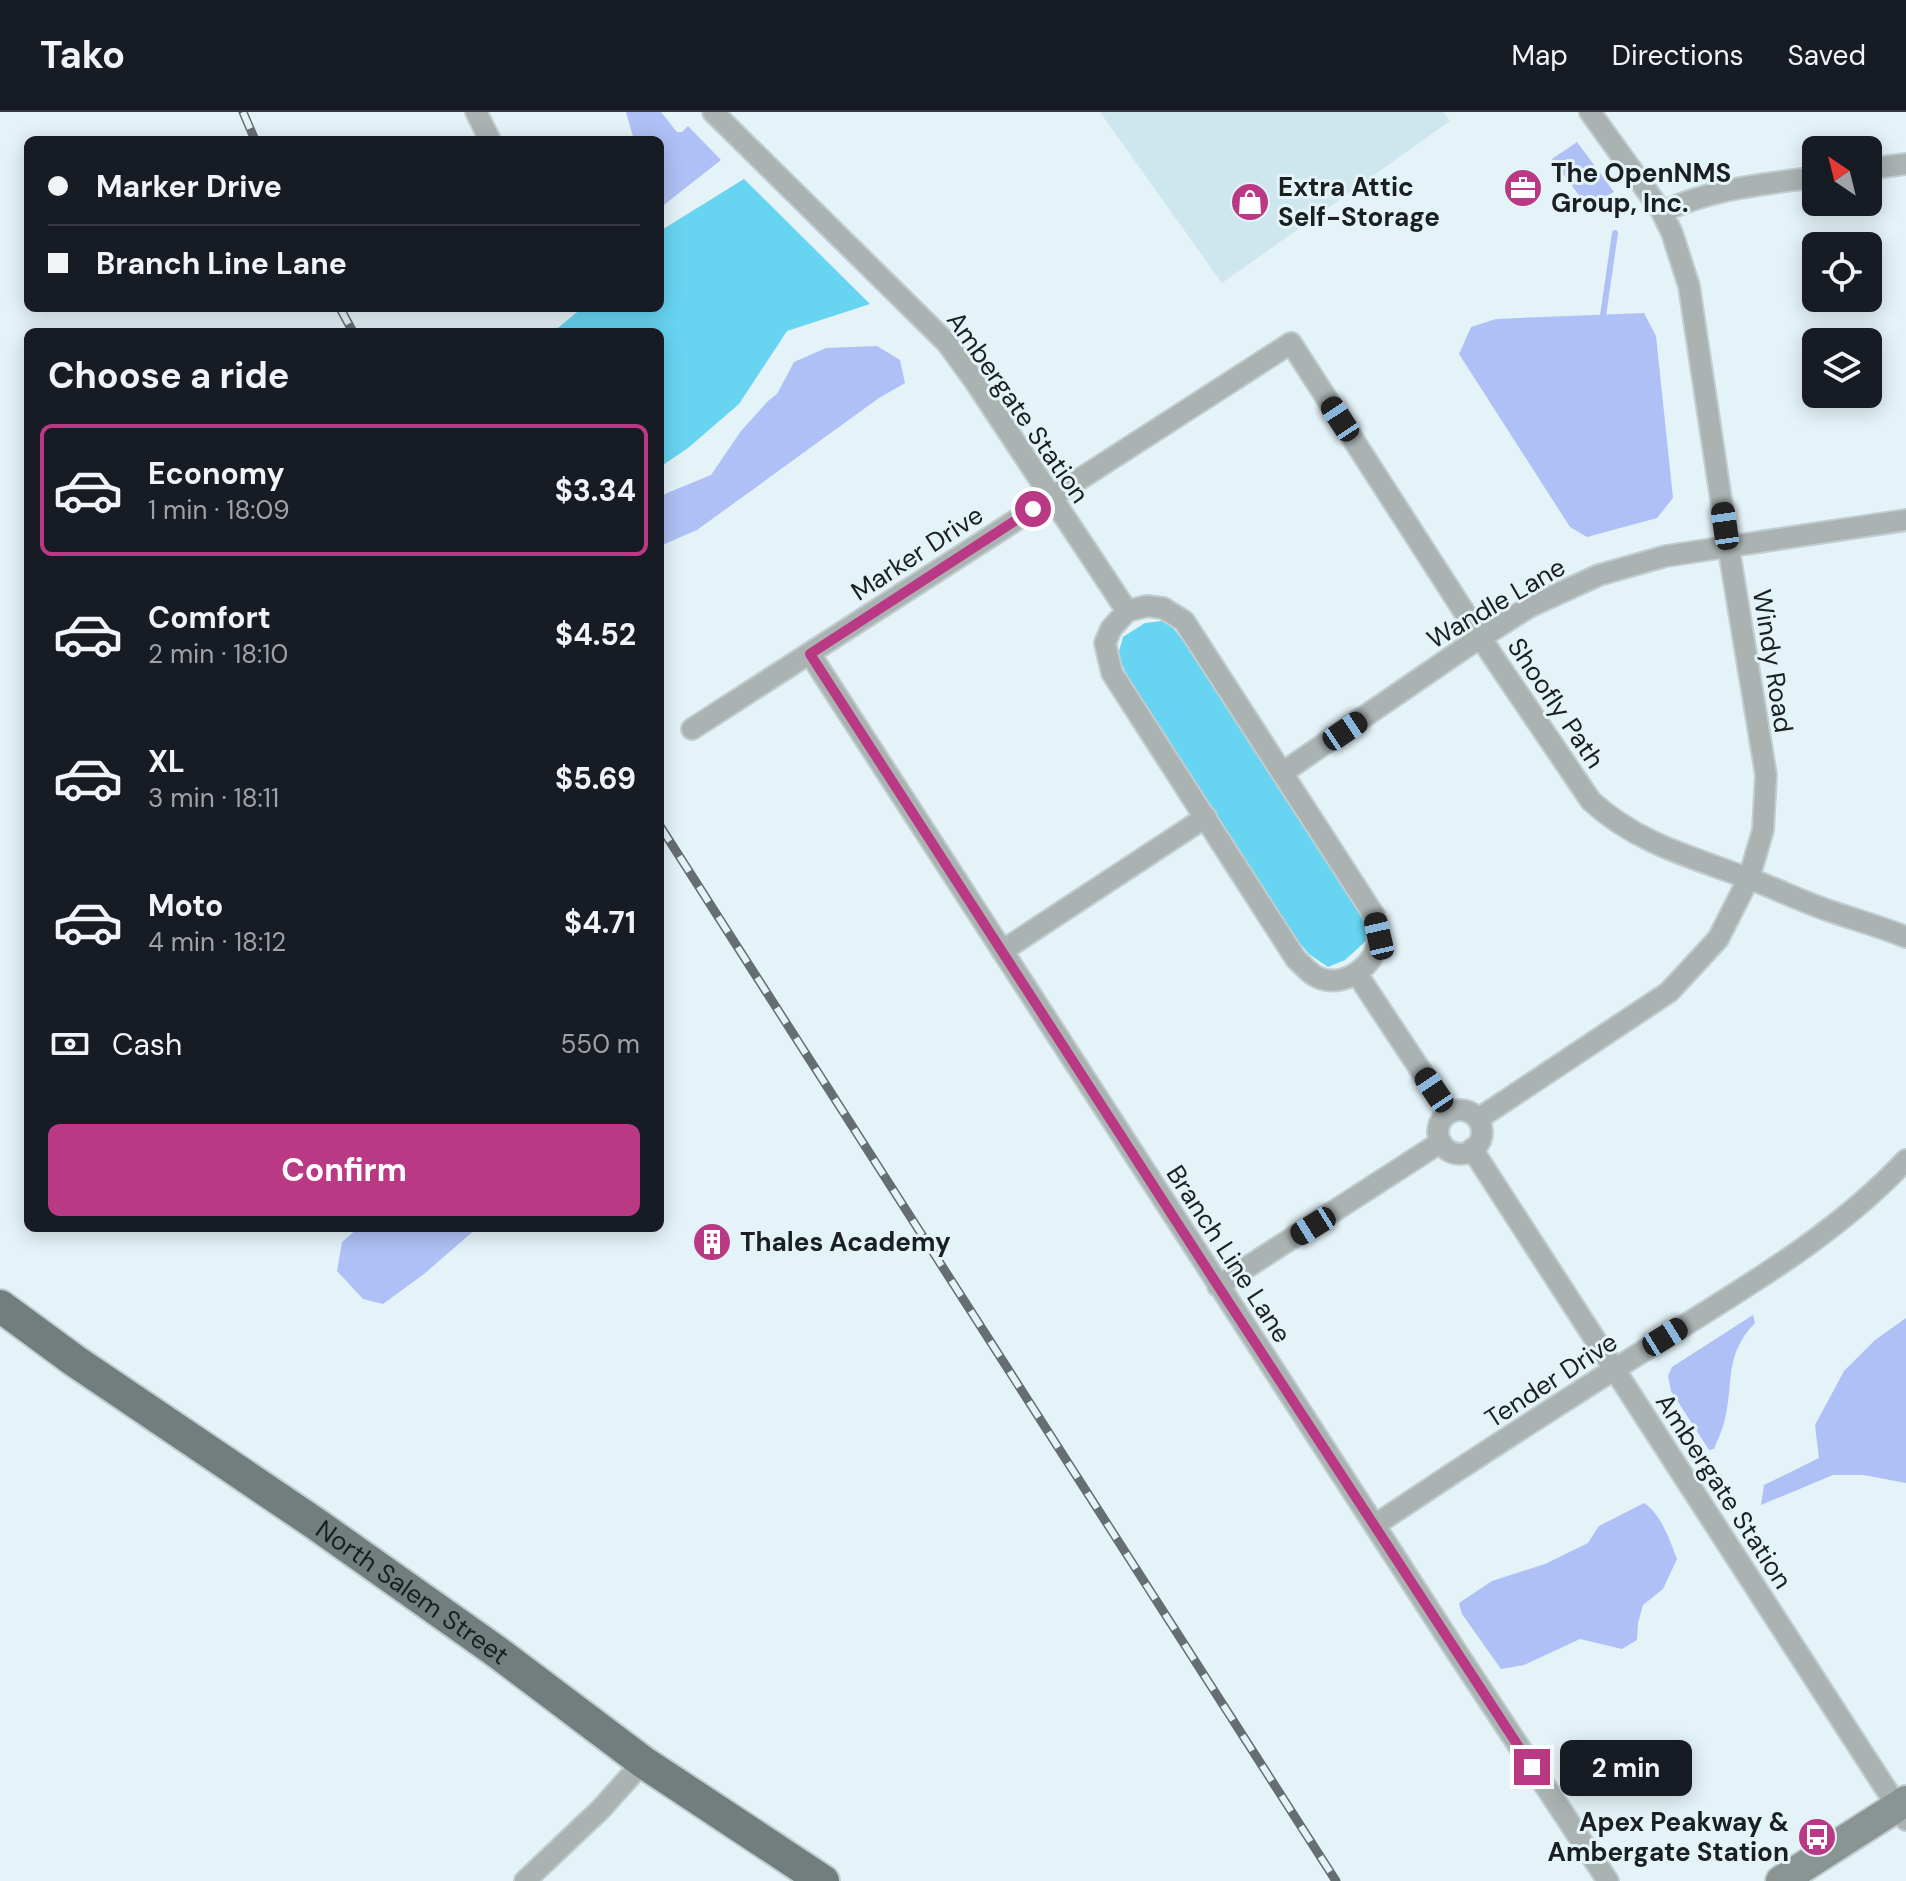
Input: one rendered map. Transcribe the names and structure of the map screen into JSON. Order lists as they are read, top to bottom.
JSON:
{
  "streets": {
    "main road": ["North Salem Street"],
    "street": [
      "Ambergate Station",
      "Marker Drive",
      "Wandle Lane",
      "Windy Road",
      "Shoofly Path",
      "Branch Line Lane",
      "Tender Drive"
    ]
  },
  "crossings": [
    ["Ambergate Station", "Marker Drive"],
    ["Ambergate Station", "Windy Road"],
    ["Ambergate Station", "Tender Drive"],
    ["Marker Drive", "Shoofly Path"],
    ["Marker Drive", "Branch Line Lane"],
    ["Wandle Lane", "Windy Road"],
    ["Wandle Lane", "Shoofly Path"],
    ["Windy Road", "Shoofly Path"],
    ["Branch Line Lane", "Tender Drive"]
  ],
  "places": {
    "office": ["The OpenNMS Group, Inc."],
    "shop": ["Extra Attic Self-Storage"],
    "building": ["Thales Academy"],
    "bus stop": ["Apex Peakway & Ambergate Station"]
  },
  "north": "top left",
  "page": {
    "header": "Tako",
    "nav": ["Map", "Directions", "Saved"],
    "banner": ["Marker Drive", "Branch Line Lane"],
    "heading": "Choose a ride",
    "list": [
      {
        "name": "Economy",
        "note": "1 min · 18:09",
        "value": "$3.34"
      },
      {
        "name": "Comfort",
        "note": "2 min · 18:10",
        "value": "$4.52"
      },
      {
        "name": "XL",
        "note": "3 min · 18:11",
        "value": "$5.69"
      },
      {
        "name": "Moto",
        "note": "4 min · 18:12",
        "value": "$4.71"
      }
    ],
    "pay": ["Cash", "550 m"],
    "buttons": "Confirm",
    "bubble": "2 min"
  }
}
